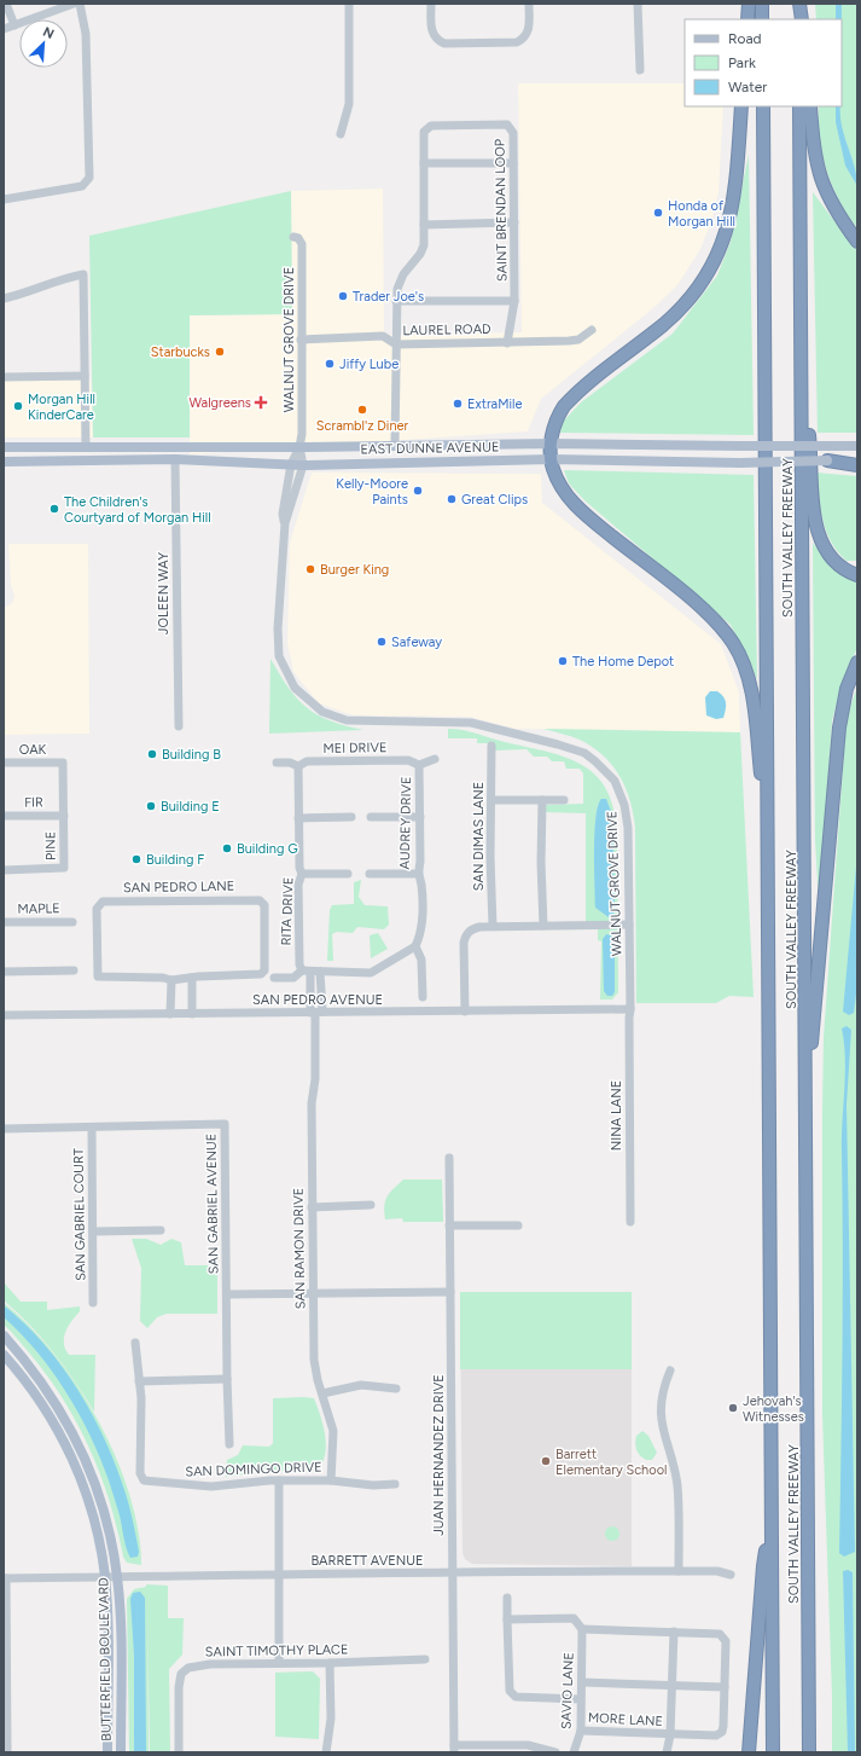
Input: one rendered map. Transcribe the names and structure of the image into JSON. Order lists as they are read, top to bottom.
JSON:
{
  "streets": {
    "highway": ["SOUTH VALLEY FREEWAY"],
    "main road": ["EAST DUNNE AVENUE", "BUTTERFIELD BOULEVARD"],
    "street": [
      "SAINT BRENDAN LOOP",
      "LAUREL ROAD",
      "WALNUT GROVE DRIVE",
      "JOLEEN WAY",
      "MEI DRIVE",
      "OAK",
      "FIR",
      "AUDREY DRIVE",
      "SAN DIMAS LANE",
      "PINE",
      "SAN PEDRO LANE",
      "MAPLE",
      "RITA DRIVE",
      "SAN PEDRO AVENUE",
      "NINA LANE",
      "SAN GABRIEL AVENUE",
      "SAN GABRIEL COURT",
      "SAN RAMON DRIVE",
      "JUAN HERNANDEZ DRIVE",
      "SAN DOMINGO DRIVE",
      "BARRETT AVENUE",
      "SAINT TIMOTHY PLACE",
      "SAVIO LANE",
      "MORE LANE"
    ]
  },
  "crossings": [
    ["SAINT BRENDAN LOOP", "LAUREL ROAD"],
    ["SAINT BRENDAN LOOP", "EAST DUNNE AVENUE"],
    ["LAUREL ROAD", "WALNUT GROVE DRIVE"],
    ["WALNUT GROVE DRIVE", "EAST DUNNE AVENUE"],
    ["WALNUT GROVE DRIVE", "SAN PEDRO AVENUE"],
    ["WALNUT GROVE DRIVE", "NINA LANE"],
    ["EAST DUNNE AVENUE", "JOLEEN WAY"],
    ["MEI DRIVE", "AUDREY DRIVE"],
    ["MEI DRIVE", "RITA DRIVE"],
    ["OAK", "PINE"],
    ["FIR", "PINE"],
    ["RITA DRIVE", "SAN RAMON DRIVE"],
    ["SAN PEDRO AVENUE", "NINA LANE"],
    ["SAN PEDRO AVENUE", "SAN RAMON DRIVE"],
    ["SAN GABRIEL AVENUE", "SAN GABRIEL COURT"],
    ["SAN RAMON DRIVE", "SAN DOMINGO DRIVE"],
    ["JUAN HERNANDEZ DRIVE", "BARRETT AVENUE"],
    ["BARRETT AVENUE", "BUTTERFIELD BOULEVARD"],
    ["SAVIO LANE", "MORE LANE"]
  ],
  "places": {
    "other": [
      "Honda of Morgan Hill",
      "Trader Joe's",
      "Starbucks",
      "Jiffy Lube",
      "ExtraMile",
      "Morgan Hill KinderCare",
      "Scrambl'z Diner",
      "Kelly-Moore Paints",
      "Great Clips",
      "The Children's Courtyard of Morgan Hill",
      "Burger King",
      "Safeway",
      "The Home Depot",
      "Building B",
      "Building E",
      "Building G",
      "Building F",
      "Jehovah's Witnesses",
      "Barrett Elementary School"
    ],
    "health": ["Walgreens"]
  },
  "legend": ["Road", "Park", "Water"],
  "north": "top right"
}
